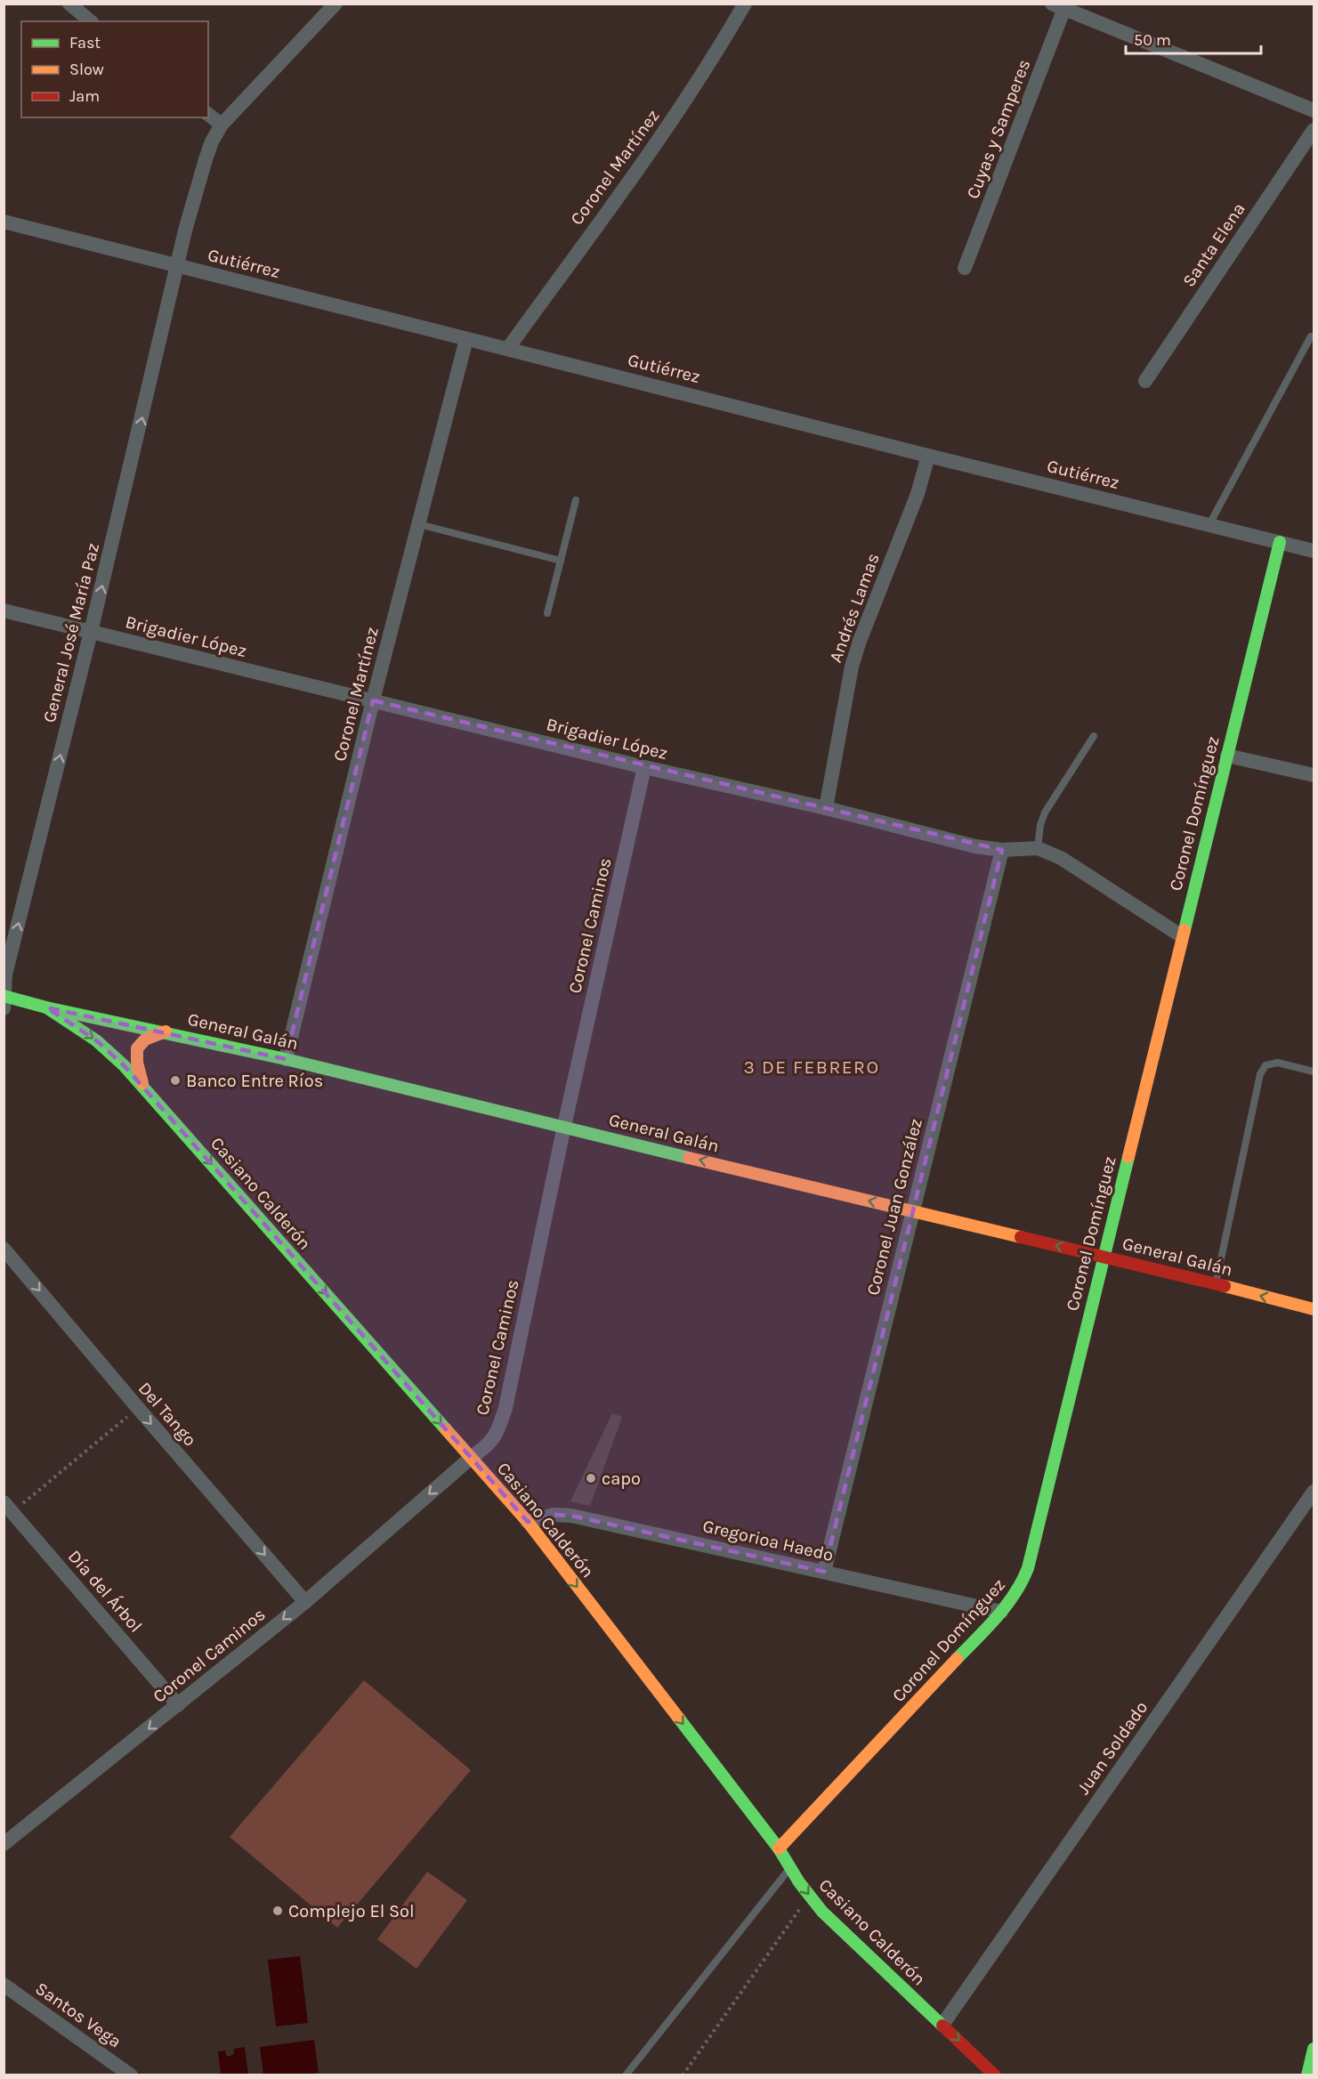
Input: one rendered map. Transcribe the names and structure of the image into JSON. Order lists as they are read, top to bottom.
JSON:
{
  "streets": {
    "street": [
      "Cuyas y Samperes",
      "Coronel Martínez",
      "Santa Elena",
      "Gutiérrez",
      "Andrés Lamas",
      "General José María Paz",
      "Brigadier López",
      "Coronel Domínguez",
      "Coronel Caminos",
      "General Galán",
      "Casiano Calderón",
      "Coronel Juan González",
      "Del Tango",
      "Gregorioa Haedo",
      "Día del Árbol",
      "Juan Soldado",
      "Santos Vega"
    ]
  },
  "crossings": [
    ["Coronel Martínez", "Gutiérrez"],
    ["Coronel Martínez", "Brigadier López"],
    ["Coronel Martínez", "General Galán"],
    ["Gutiérrez", "Andrés Lamas"],
    ["Gutiérrez", "General José María Paz"],
    ["Gutiérrez", "Coronel Domínguez"],
    ["Andrés Lamas", "Brigadier López"],
    ["General José María Paz", "Brigadier López"],
    ["General José María Paz", "General Galán"],
    ["Brigadier López", "Coronel Domínguez"],
    ["Brigadier López", "Coronel Caminos"],
    ["Brigadier López", "Coronel Juan González"],
    ["Coronel Domínguez", "General Galán"],
    ["Coronel Domínguez", "Casiano Calderón"],
    ["Coronel Domínguez", "Gregorioa Haedo"],
    ["Coronel Caminos", "General Galán"],
    ["Coronel Caminos", "Casiano Calderón"],
    ["Coronel Caminos", "Del Tango"],
    ["Coronel Caminos", "Día del Árbol"],
    ["General Galán", "Casiano Calderón"],
    ["General Galán", "Coronel Juan González"],
    ["Casiano Calderón", "Gregorioa Haedo"],
    ["Casiano Calderón", "Juan Soldado"],
    ["Coronel Juan González", "Gregorioa Haedo"]
  ],
  "one_way": [
    "General José María Paz",
    "Coronel Caminos",
    "General Galán",
    "Casiano Calderón",
    "Del Tango"
  ],
  "districts": ["3 DE FEBRERO"],
  "places": ["Banco Entre Ríos", "capo", "Complejo El Sol"],
  "legend": ["Fast", "Slow", "Jam"],
  "scale_bar": "50 m"
}
